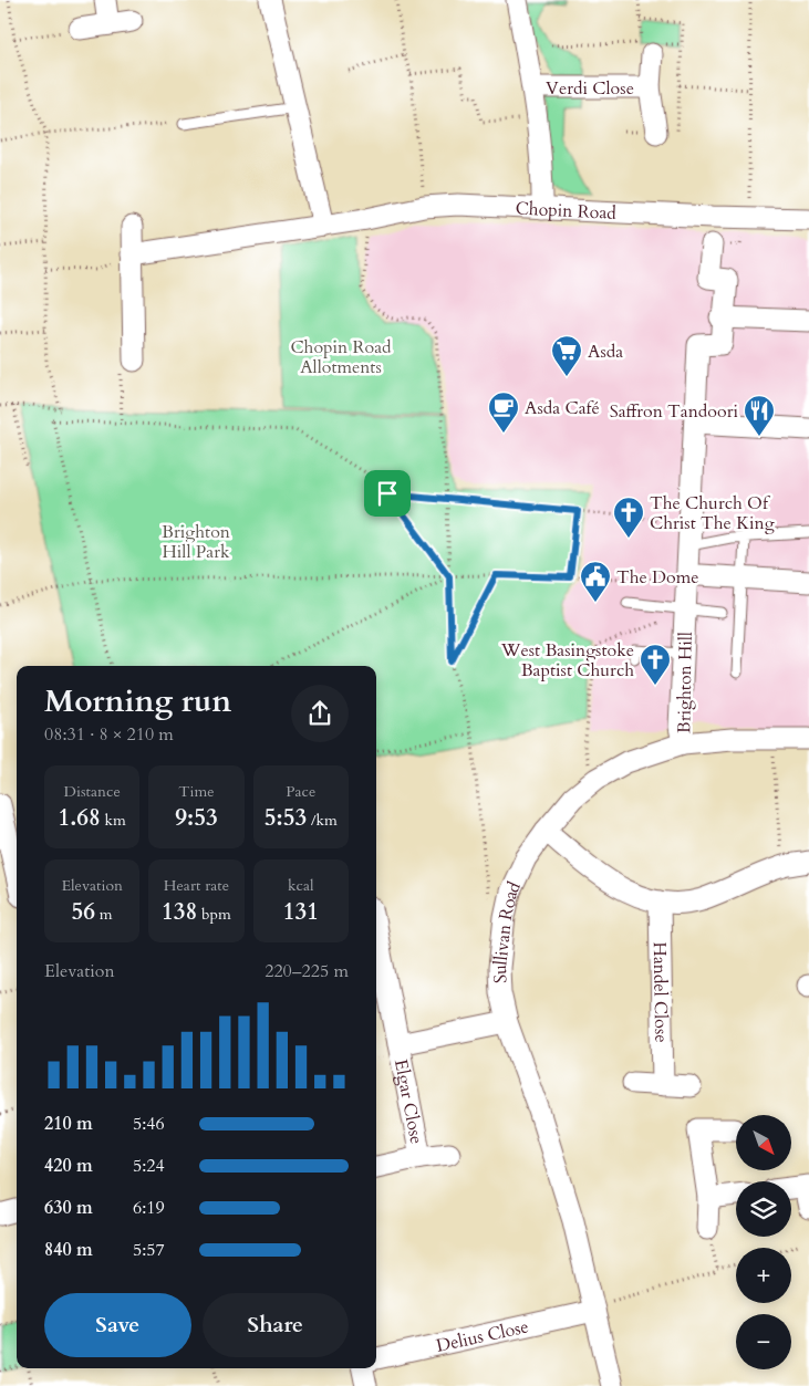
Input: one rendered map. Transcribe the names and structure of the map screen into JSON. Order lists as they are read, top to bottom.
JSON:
{
  "streets": {
    "street": [
      "Verdi Close",
      "Chopin Road",
      "Brighton Hill",
      "Sullivan Road",
      "Handel Close",
      "Elgar Close",
      "Delius Close"
    ]
  },
  "crossings": [
    ["Verdi Close", "Chopin Road"],
    ["Brighton Hill", "Sullivan Road"],
    ["Sullivan Road", "Elgar Close"],
    ["Sullivan Road", "Delius Close"]
  ],
  "parks": ["Chopin Road Allotments", "Brighton Hill Park"],
  "places": {
    "supermarket": ["Asda"],
    "cafe": ["Asda Café"],
    "restaurant": ["Saffron Tandoori"],
    "church": ["The Church Of Christ The King", "West Basingstoke Baptist Church"],
    "public building": ["The Dome"]
  },
  "north": "bottom right",
  "page": {
    "heading": ["Morning run", "08:31 · 8 × 210 m"],
    "stats": [
      ["Distance", "1.68 km"],
      ["Time", "9:53"],
      ["Pace", "5:53 /km"],
      ["Elevation", "56 m"],
      ["Heart rate", "138 bpm"],
      ["kcal", "131"]
    ],
    "chart": ["Elevation", "220–225 m"],
    "list": [
      {
        "name": "210 m",
        "note": "5:46"
      },
      {
        "name": "420 m",
        "note": "5:24"
      },
      {
        "name": "630 m",
        "note": "6:19"
      },
      {
        "name": "840 m",
        "note": "5:57"
      }
    ],
    "map_buttons": ["+", "−"],
    "buttons": ["Save", "Share"]
  }
}
